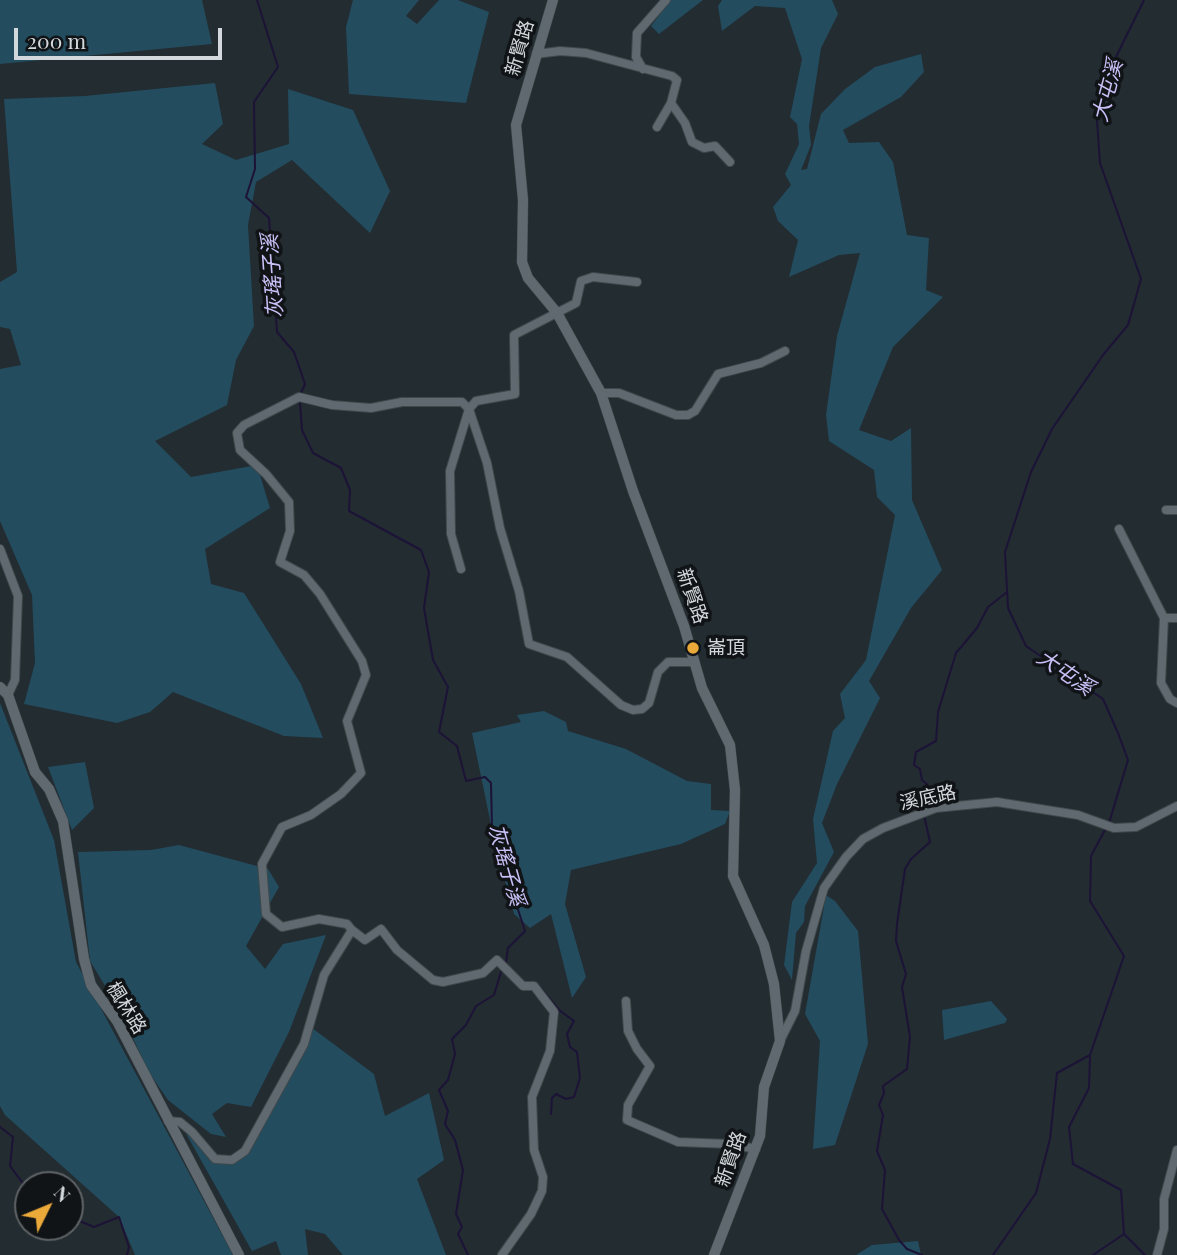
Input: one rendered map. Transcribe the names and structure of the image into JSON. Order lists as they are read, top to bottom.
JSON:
{
  "streets": {
    "street": ["新賢路", "溪底路", "楓林路"]
  },
  "crossings": [
    ["新賢路", "溪底路"]
  ],
  "water": ["大屯溪", "灰瑤子溪"],
  "places": ["崙頂"],
  "scale_bar": "200 m",
  "north": "top right"
}
